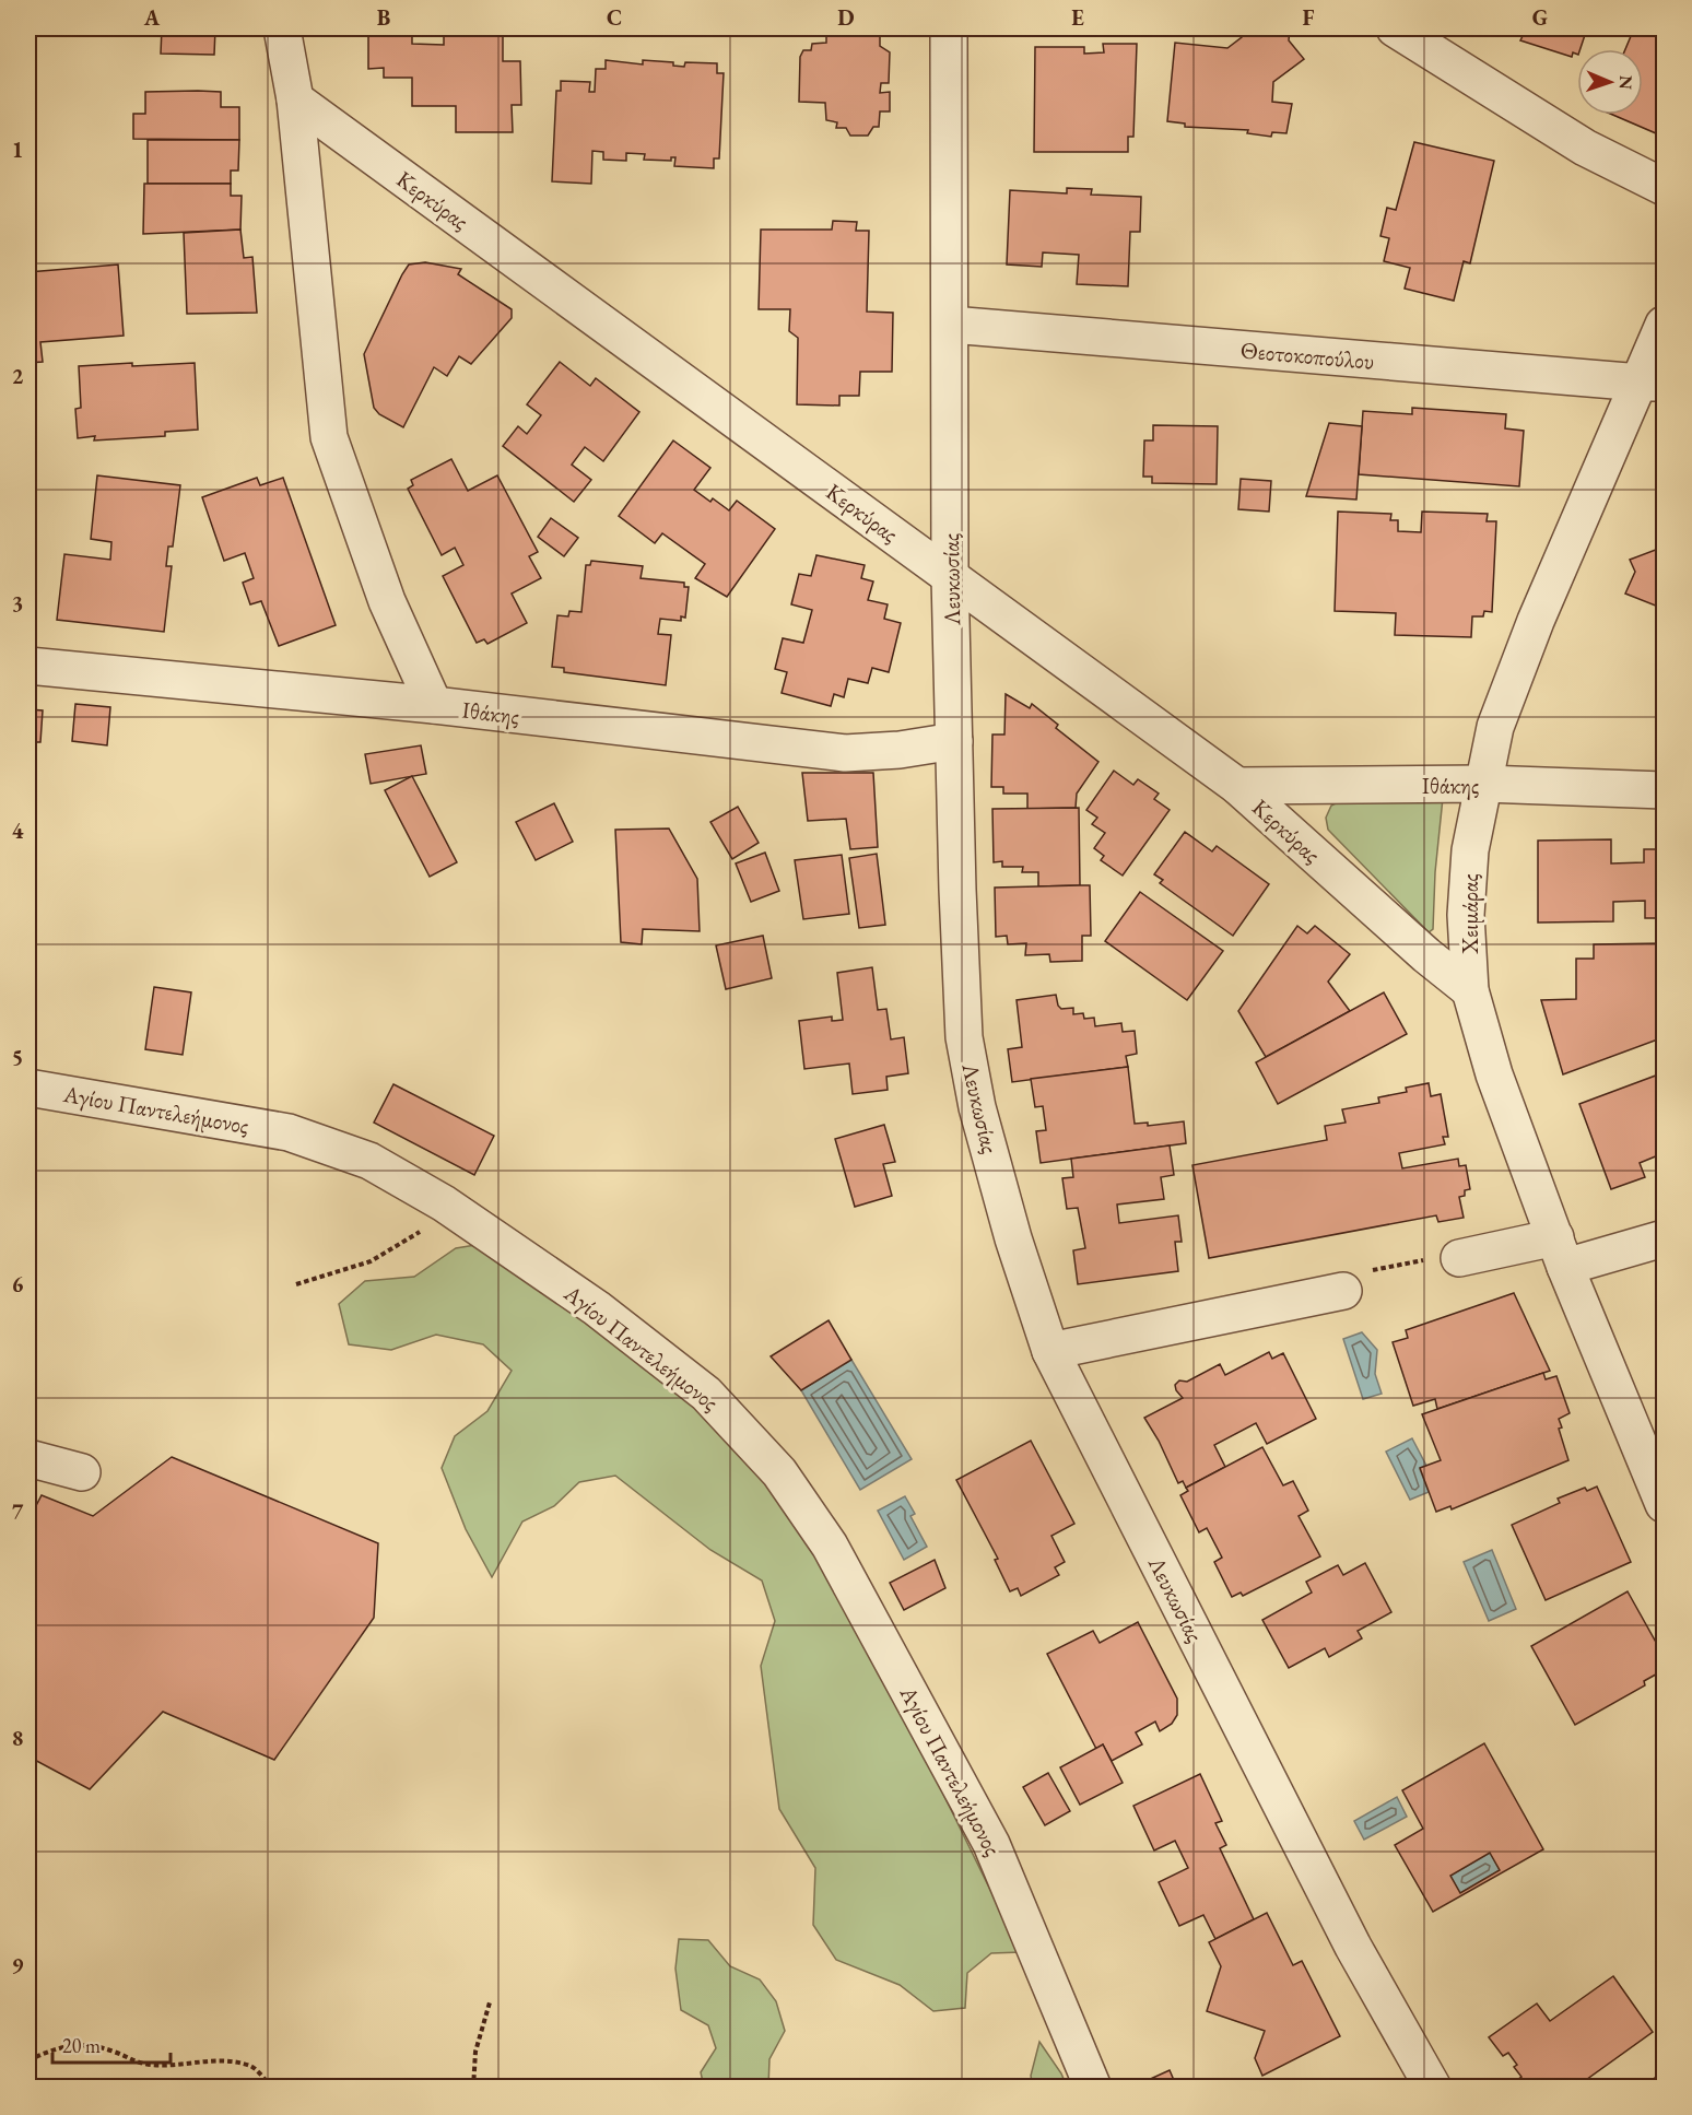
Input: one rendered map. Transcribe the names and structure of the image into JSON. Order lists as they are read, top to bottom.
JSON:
{
  "streets": {
    "street": [
      "Κερκύρας",
      "Θεοτοκοπούλου",
      "Λευκωσίας",
      "Ιθάκης",
      "Χειμάρας",
      "Αγίου Παντελεήμονος"
    ]
  },
  "crossings": [
    ["Κερκύρας", "Λευκωσίας"],
    ["Κερκύρας", "Ιθάκης"],
    ["Κερκύρας", "Χειμάρας"],
    ["Θεοτοκοπούλου", "Λευκωσίας"],
    ["Θεοτοκοπούλου", "Χειμάρας"],
    ["Λευκωσίας", "Ιθάκης"],
    ["Ιθάκης", "Χειμάρας"]
  ],
  "scale_bar": "20 m",
  "north": "right",
  "grid": {
    "columns": [
      "A",
      "B",
      "C",
      "D",
      "E",
      "F",
      "G"
    ],
    "rows": [
      "1",
      "2",
      "3",
      "4",
      "5",
      "6",
      "7",
      "8",
      "9"
    ]
  }
}
